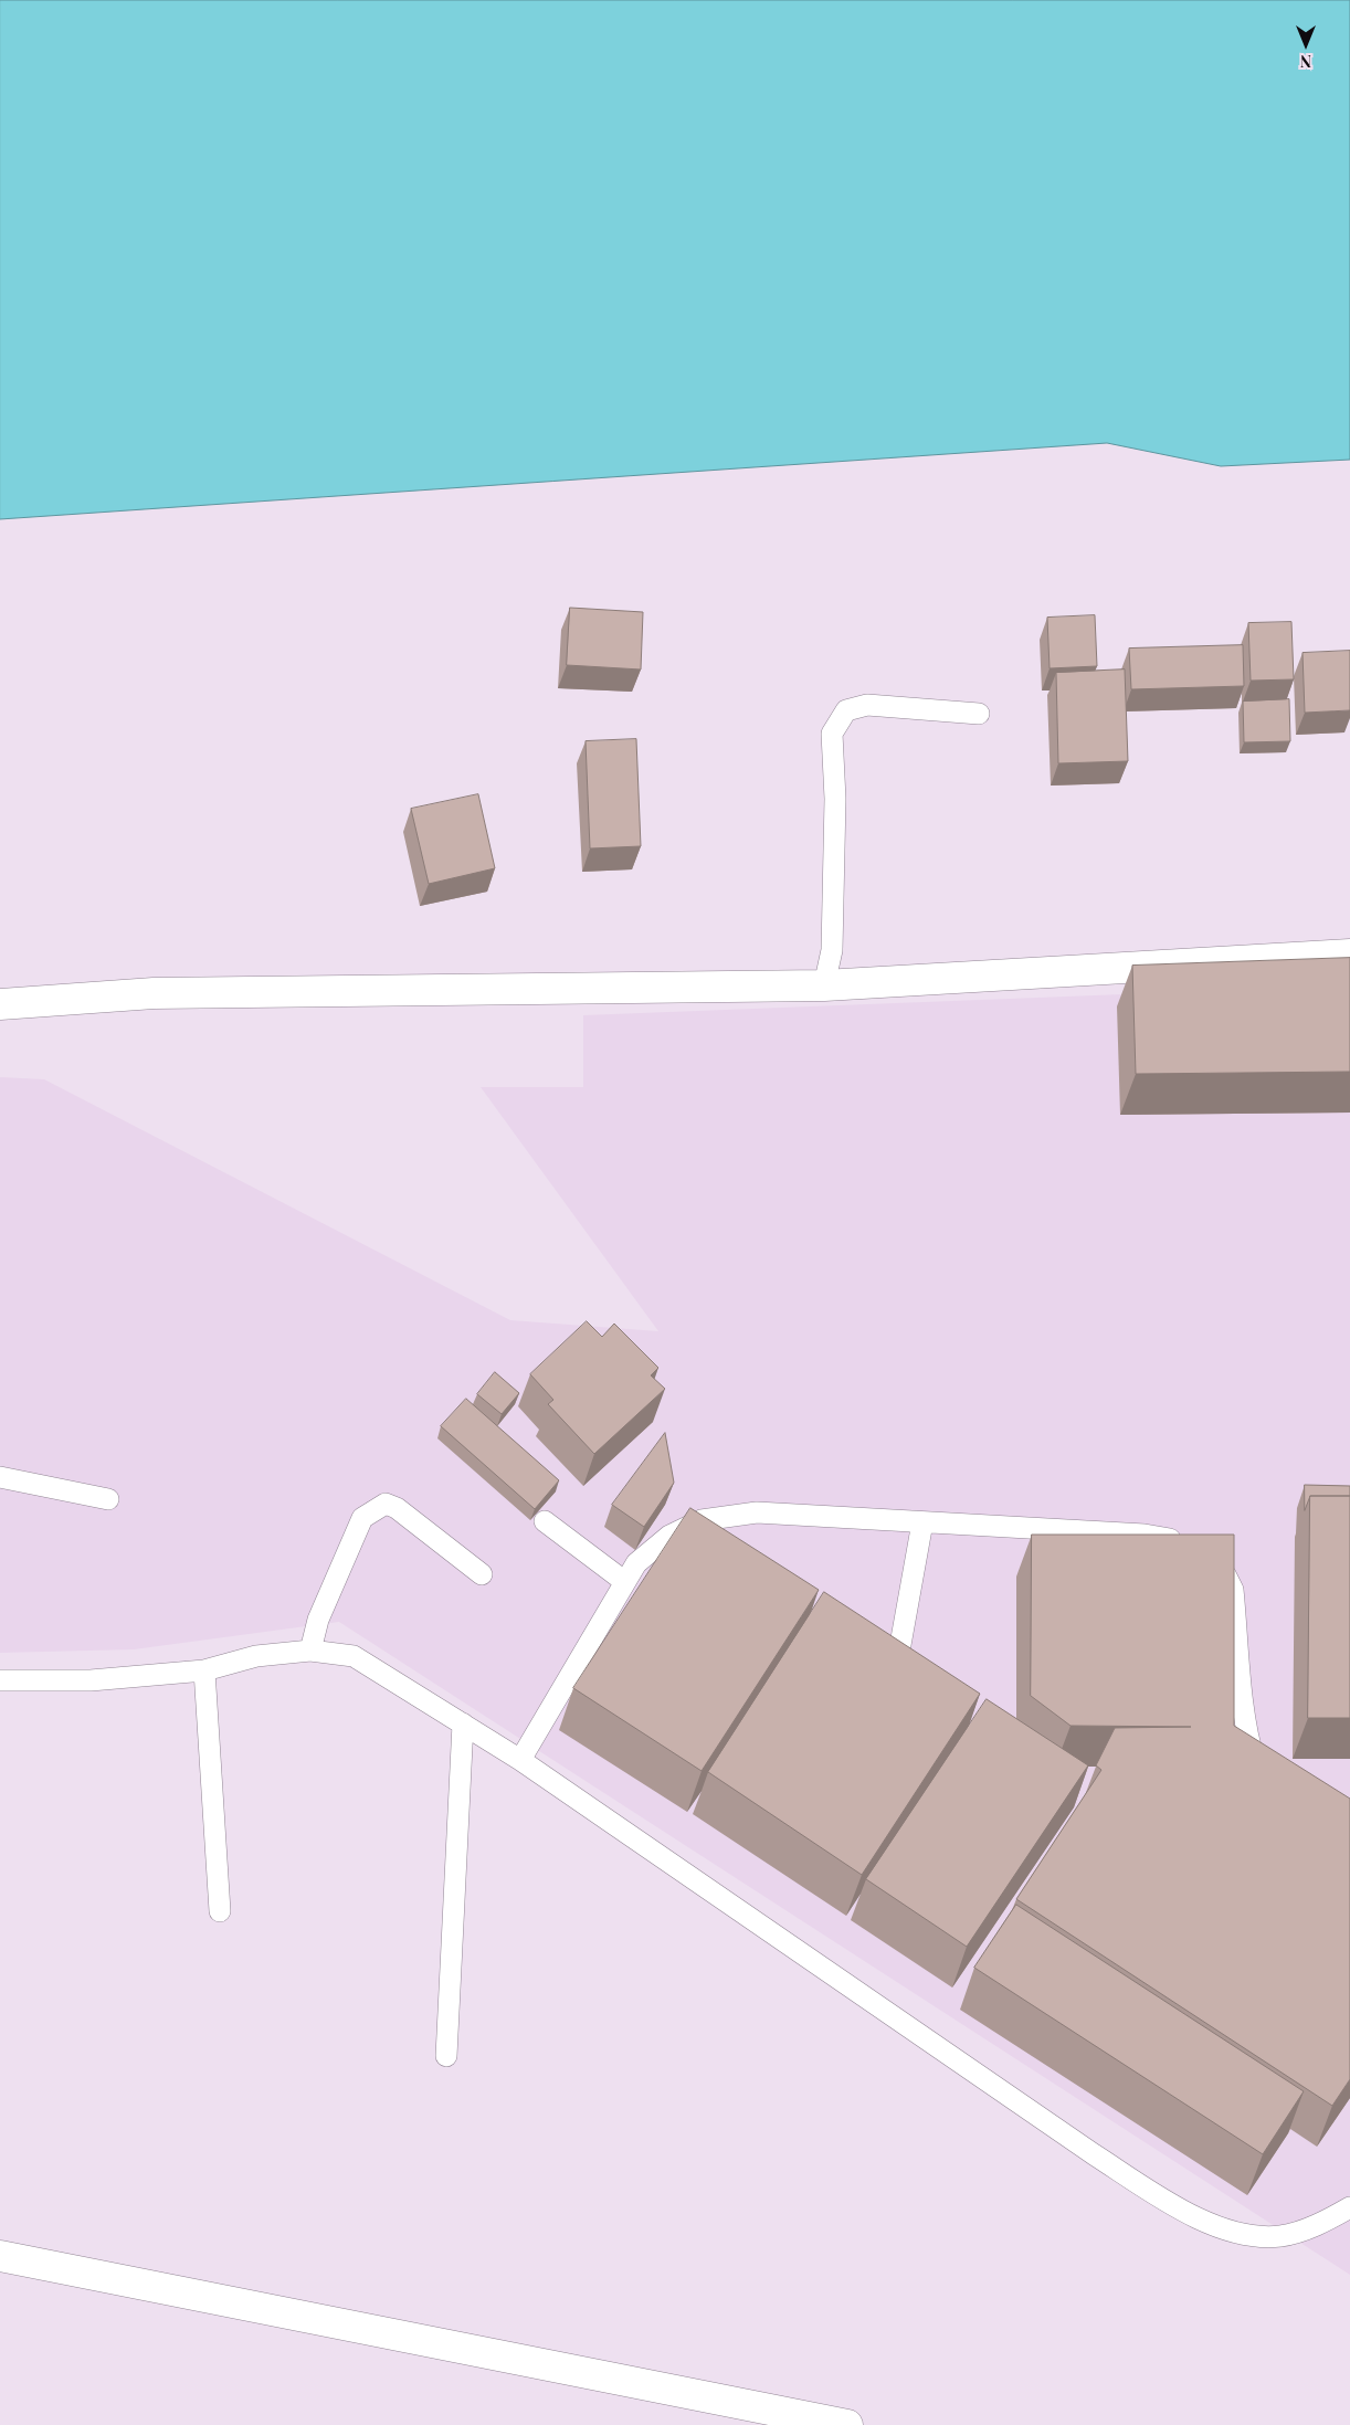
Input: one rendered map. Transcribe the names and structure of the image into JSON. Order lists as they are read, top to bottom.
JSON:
{
  "north": "bottom"
}
